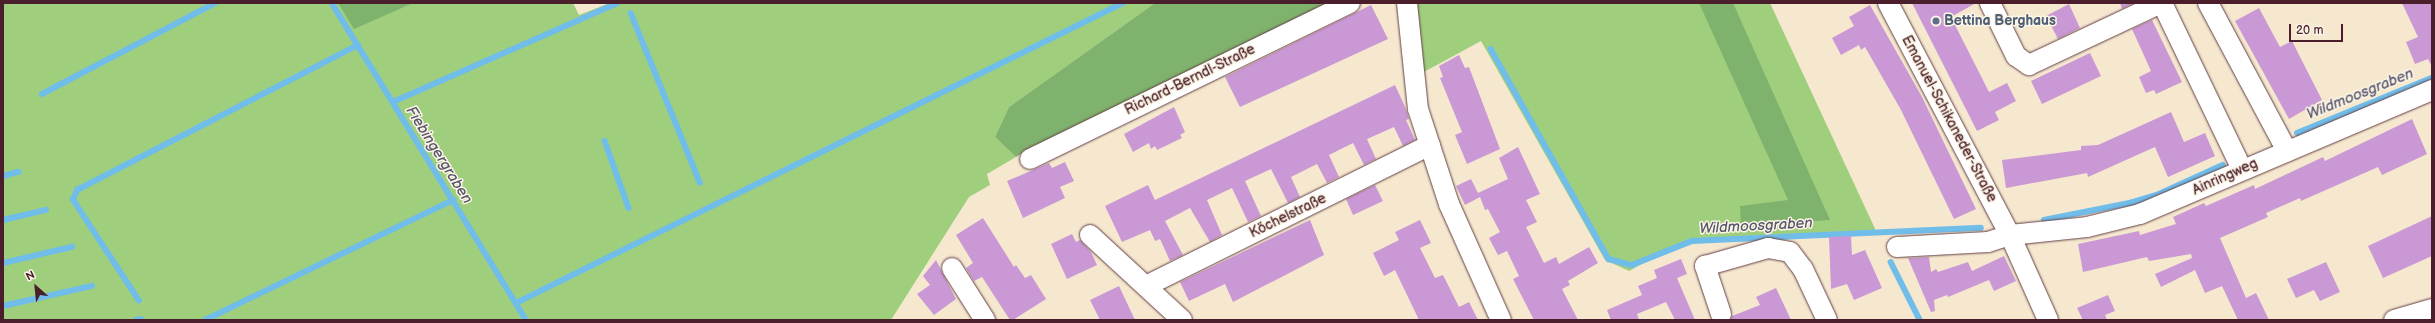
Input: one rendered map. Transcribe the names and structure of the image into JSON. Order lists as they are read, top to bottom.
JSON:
{
  "streets": {
    "street": [
      "Richard-Berndl-Straße",
      "Emanuel-Schikaneder-Straße",
      "Ainringweg",
      "Köchelstraße"
    ]
  },
  "crossings": [
    ["Emanuel-Schikaneder-Straße", "Ainringweg"]
  ],
  "water": ["Wildmoosgraben", "Fiebingergraben"],
  "places": ["Bettina Berghaus"],
  "scale_bar": "20 m",
  "north": "top left"
}
